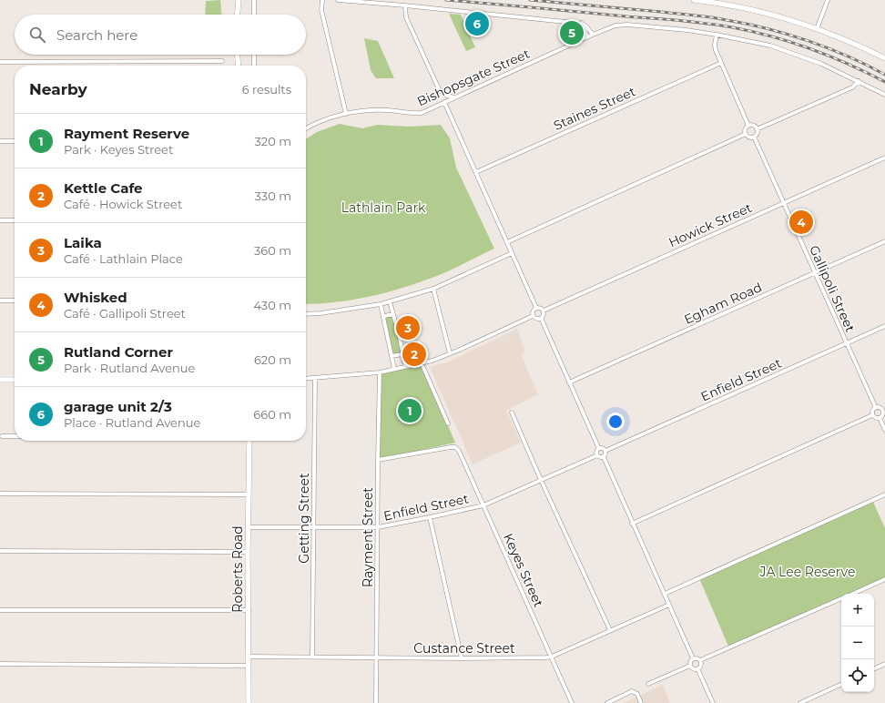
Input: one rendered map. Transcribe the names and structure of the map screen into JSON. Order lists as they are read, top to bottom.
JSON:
{
  "streets": {
    "main road": ["Roberts Road"],
    "street": [
      "Bishopsgate Street",
      "Staines Street",
      "Howick Street",
      "Gallipoli Street",
      "Egham Road",
      "Enfield Street",
      "Getting Street",
      "Rayment Street",
      "Keyes Street",
      "Custance Street"
    ]
  },
  "crossings": [
    ["Howick Street", "Gallipoli Street"],
    ["Gallipoli Street", "Egham Road"],
    ["Gallipoli Street", "Enfield Street"],
    ["Enfield Street", "Getting Street"],
    ["Enfield Street", "Rayment Street"],
    ["Enfield Street", "Roberts Road"],
    ["Enfield Street", "Keyes Street"],
    ["Getting Street", "Custance Street"],
    ["Rayment Street", "Keyes Street"],
    ["Rayment Street", "Custance Street"],
    ["Roberts Road", "Custance Street"],
    ["Keyes Street", "Custance Street"]
  ],
  "parks": ["Lathlain Park", "JA Lee Reserve"],
  "page": {
    "pins": [
      "6",
      "5",
      "4",
      "3",
      "2",
      "1"
    ],
    "search": "Search here",
    "heading": ["Nearby", "6 results"],
    "list": [
      {
        "mark": "1",
        "name": "Rayment Reserve",
        "note": "Park · Keyes Street",
        "value": "320 m"
      },
      {
        "mark": "2",
        "name": "Kettle Cafe",
        "note": "Café · Howick Street",
        "value": "330 m"
      },
      {
        "mark": "3",
        "name": "Laika",
        "note": "Café · Lathlain Place",
        "value": "360 m"
      },
      {
        "mark": "4",
        "name": "Whisked",
        "note": "Café · Gallipoli Street",
        "value": "430 m"
      },
      {
        "mark": "5",
        "name": "Rutland Corner",
        "note": "Park · Rutland Avenue",
        "value": "620 m"
      },
      {
        "mark": "6",
        "name": "garage unit 2/3",
        "note": "Place · Rutland Avenue",
        "value": "660 m"
      }
    ],
    "map_buttons": ["+", "−"]
  }
}
